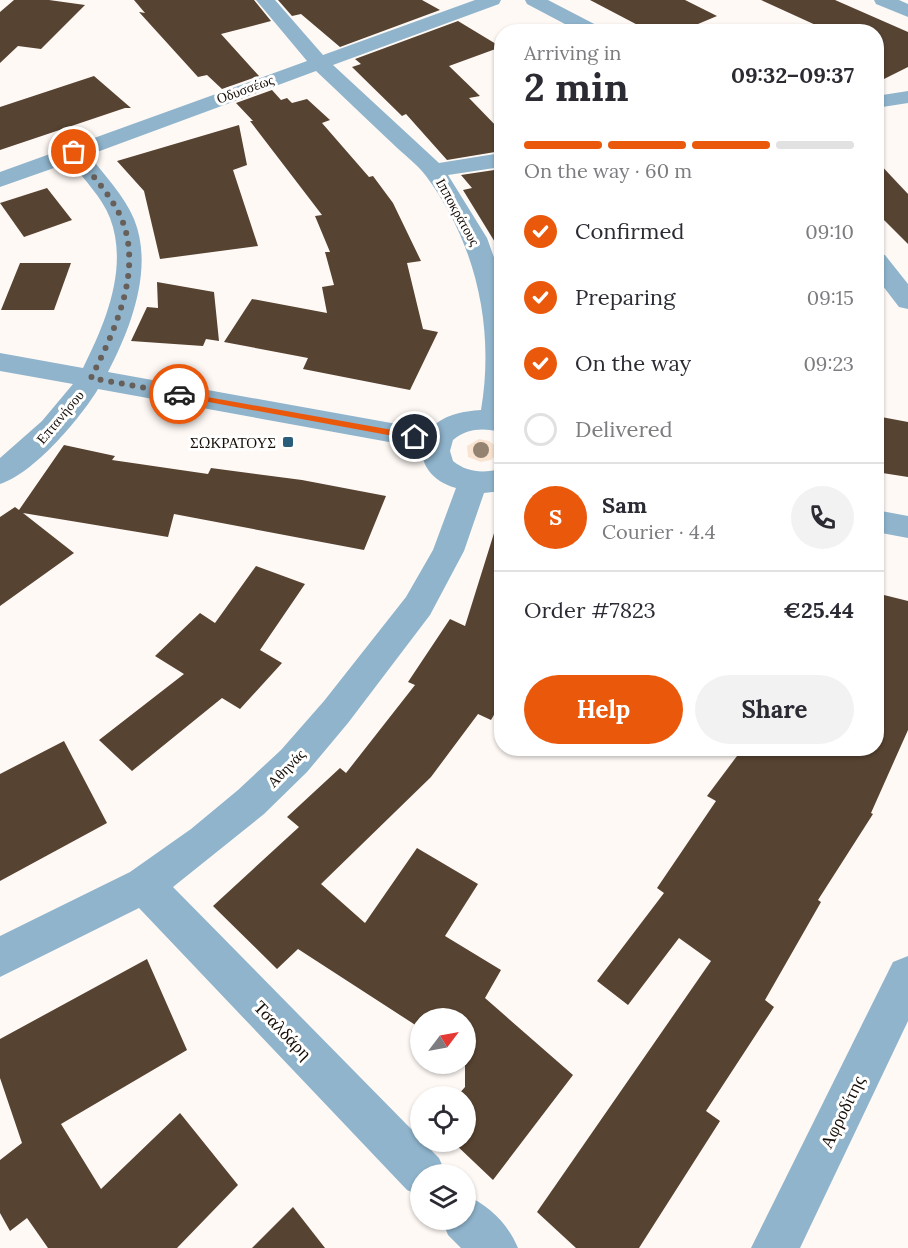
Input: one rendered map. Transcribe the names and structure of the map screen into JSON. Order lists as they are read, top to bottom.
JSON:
{
  "streets": {
    "street": [
      "Οδυσσέως",
      "Ιπποκράτους",
      "Επτανήσου",
      "Αθηνάς",
      "Τσαλδάρη",
      "Αφροδίτης"
    ]
  },
  "crossings": [
    ["Οδυσσέως", "Ιπποκράτους"],
    ["Οδυσσέως", "Επτανήσου"],
    ["Αθηνάς", "Τσαλδάρη"]
  ],
  "places": {
    "transit": ["ΣΩΚΡΑΤΟΥΣ"]
  },
  "north": "top right",
  "page": {
    "heading": ["2 min", "Arriving in", "09:32–09:37"],
    "panel": [
      "Sam",
      "Courier · 4.4",
      "Order #7823",
      "€25.44"
    ],
    "bar": "On the way · 60 m",
    "list": [
      ["Confirmed", "09:10"],
      ["Preparing", "09:15"],
      ["On the way", "09:23"],
      "Delivered"
    ],
    "round": "S",
    "buttons": ["Help", "Share"]
  }
}
